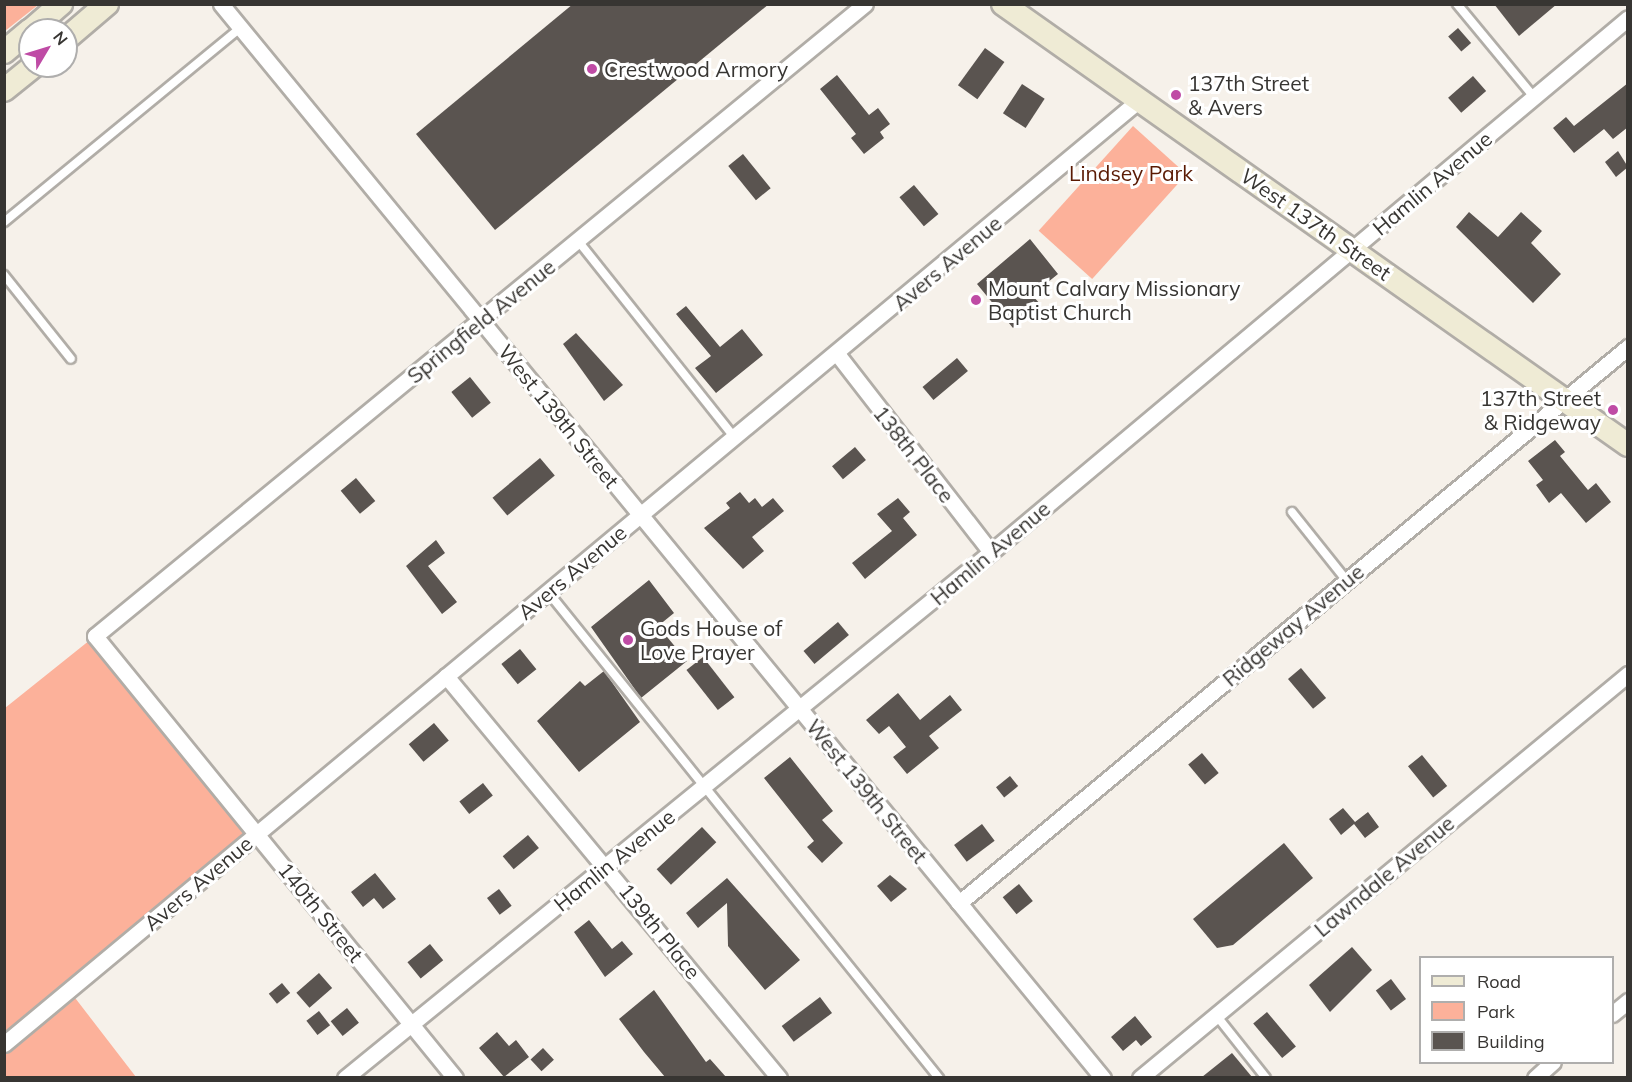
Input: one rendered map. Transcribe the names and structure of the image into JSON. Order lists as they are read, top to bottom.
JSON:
{
  "streets": {
    "main road": ["West 137th Street"],
    "street": [
      "Hamlin Avenue",
      "Avers Avenue",
      "Springfield Avenue",
      "West 139th Street",
      "138th Place",
      "Ridgeway Avenue",
      "Lawndale Avenue",
      "140th Street",
      "139th Place"
    ]
  },
  "crossings": [
    ["Hamlin Avenue", "West 137th Street"],
    ["Hamlin Avenue", "West 139th Street"],
    ["Hamlin Avenue", "138th Place"],
    ["Hamlin Avenue", "140th Street"],
    ["Hamlin Avenue", "139th Place"],
    ["West 137th Street", "Avers Avenue"],
    ["West 137th Street", "Ridgeway Avenue"],
    ["Avers Avenue", "West 139th Street"],
    ["Avers Avenue", "138th Place"],
    ["Avers Avenue", "140th Street"],
    ["Avers Avenue", "139th Place"],
    ["Springfield Avenue", "West 139th Street"],
    ["Springfield Avenue", "140th Street"],
    ["West 139th Street", "Ridgeway Avenue"]
  ],
  "parks": ["Lindsey Park"],
  "places": [
    "Crestwood Armory",
    "137th Street & Avers",
    "Mount Calvary Missionary Baptist Church",
    "137th Street & Ridgeway",
    "Gods House of Love Prayer"
  ],
  "legend": ["Road", "Park", "Building"],
  "north": "top right"
}
